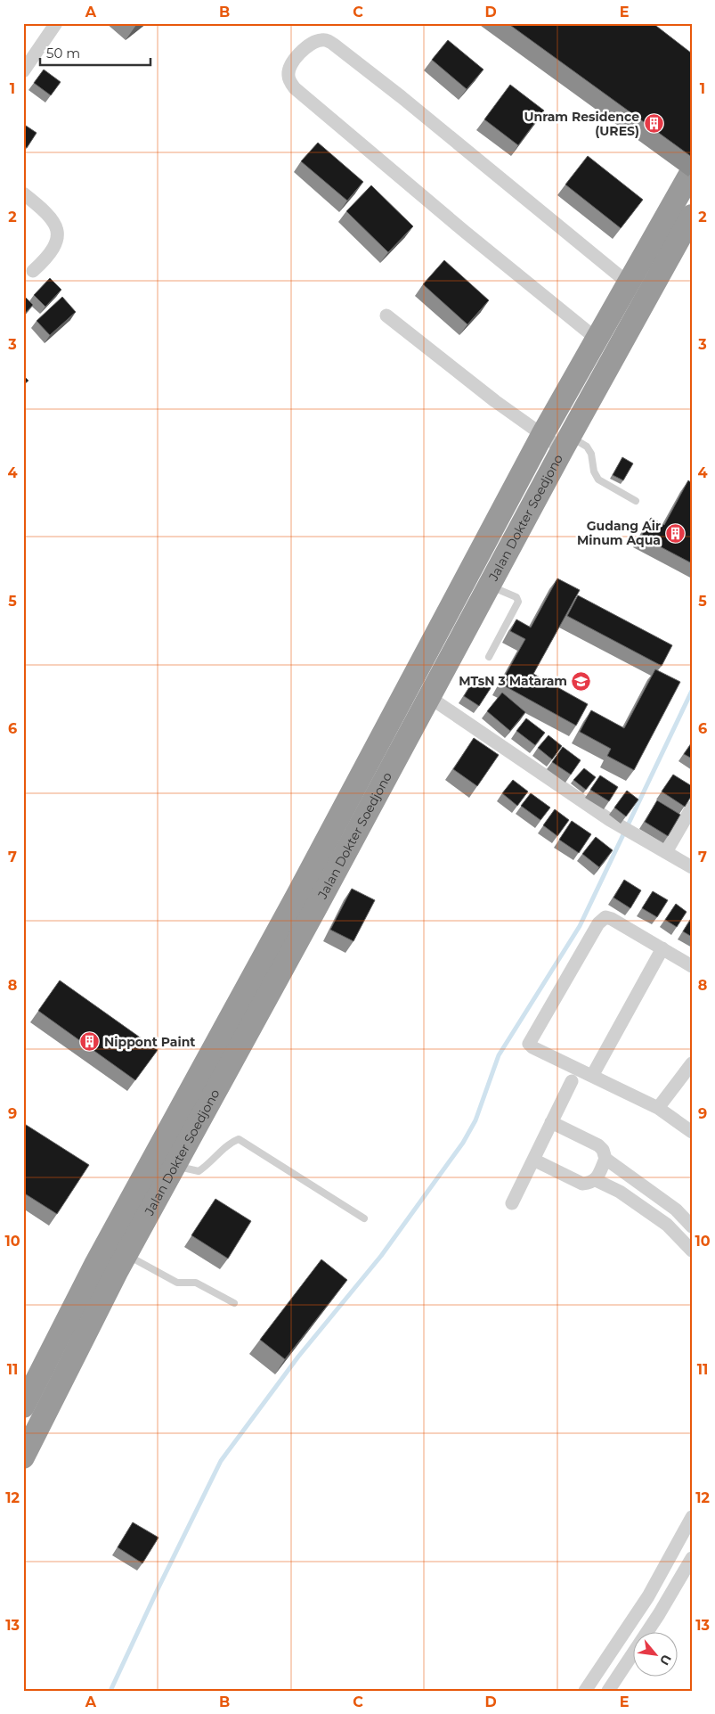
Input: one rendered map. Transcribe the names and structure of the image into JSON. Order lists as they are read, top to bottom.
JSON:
{
  "streets": {
    "highway": ["Jalan Dokter Soedjono"]
  },
  "places": {
    "building": ["Unram Residence (URES)", "Gudang Air Minum Aqua", "Nippont Paint"],
    "school or university": ["MTsN 3 Mataram"]
  },
  "scale_bar": "50 m",
  "north": "bottom right",
  "grid": {
    "columns": [
      "A",
      "B",
      "C",
      "D",
      "E"
    ],
    "rows": [
      "1",
      "2",
      "3",
      "4",
      "5",
      "6",
      "7",
      "8",
      "9",
      "10",
      "11",
      "12",
      "13"
    ]
  }
}
